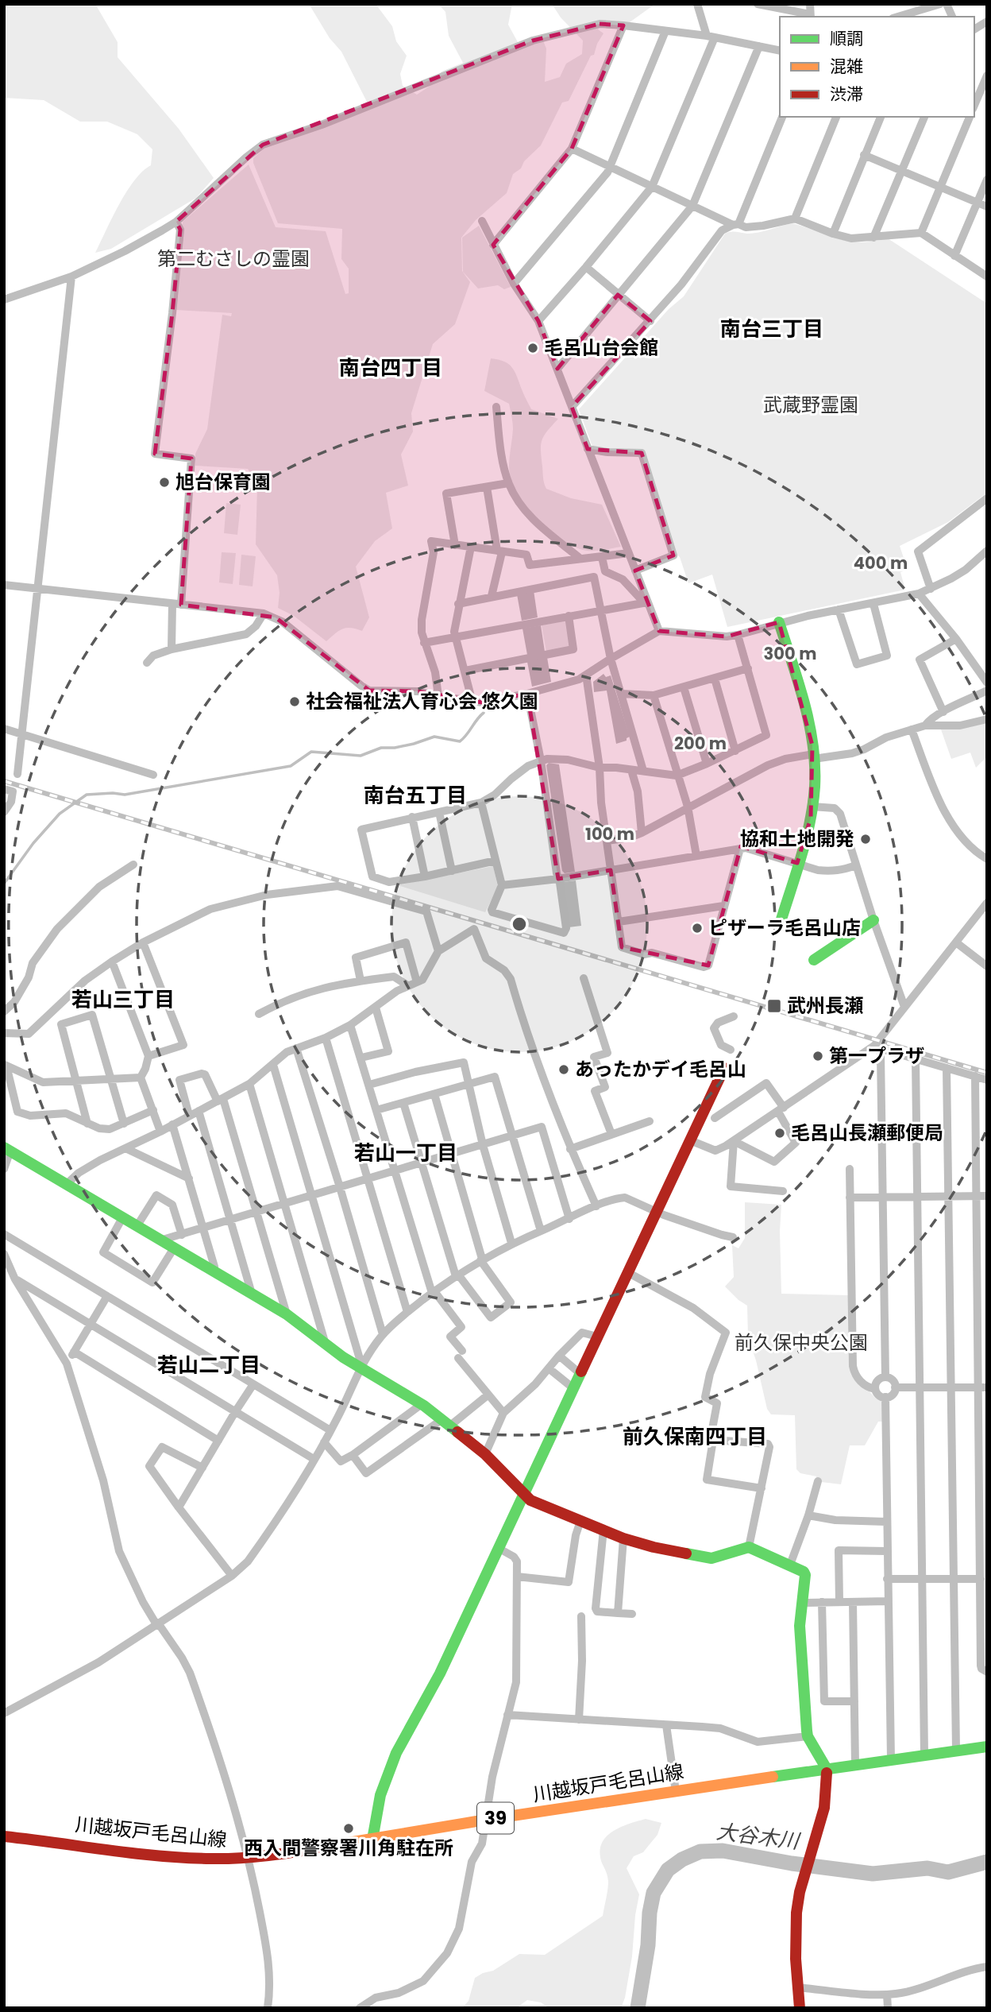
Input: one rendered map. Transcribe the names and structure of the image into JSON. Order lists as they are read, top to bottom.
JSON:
{
  "streets": {
    "street": ["川越坂戸毛呂山線", "39"]
  },
  "districts": [
    "南台三丁目",
    "南台四丁目",
    "南台五丁目",
    "若山三丁目",
    "若山一丁目",
    "若山二丁目",
    "前久保南四丁目"
  ],
  "water": ["大谷木川"],
  "parks": ["第二むさしの霊園", "武蔵野霊園", "前久保中央公園"],
  "places": {
    "other": [
      "毛呂山台会館",
      "旭台保育園",
      "社会福祉法人育心会 悠久園",
      "協和土地開発",
      "ピザーラ毛呂山店",
      "第一プラザ",
      "あったかデイ毛呂山",
      "毛呂山長瀬郵便局",
      "西入間警察署川角駐在所"
    ],
    "transit": ["武州長瀬"]
  },
  "legend": ["順調", "混雑", "渋滞"],
  "rings": [
    "400 m",
    "300 m",
    "200 m",
    "100 m"
  ]
}
